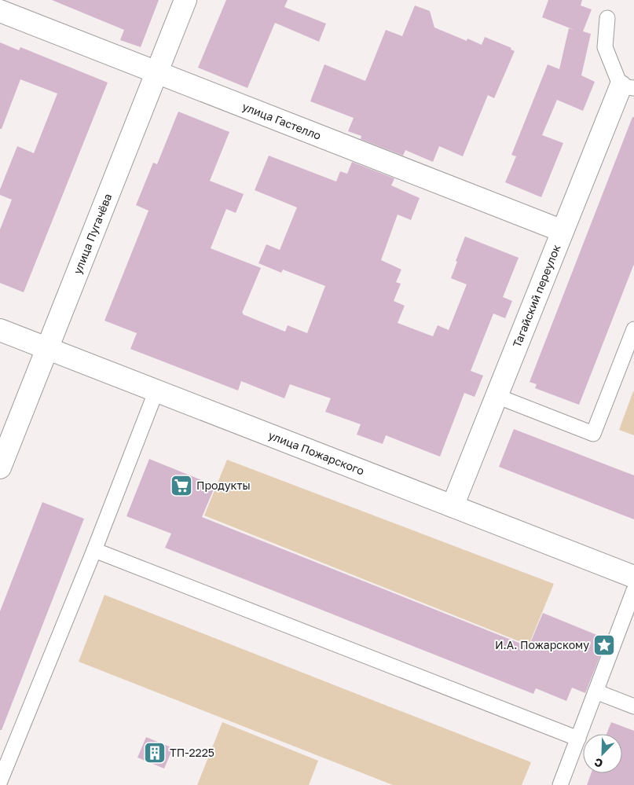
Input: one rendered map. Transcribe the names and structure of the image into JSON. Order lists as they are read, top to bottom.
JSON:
{
  "streets": {
    "street": [
      "улица Гастелло",
      "улица Пугачёва",
      "Тагайский переулок",
      "улица Пожарского"
    ]
  },
  "crossings": [
    ["улица Гастелло", "улица Пугачёва"],
    ["улица Гастелло", "Тагайский переулок"],
    ["улица Пугачёва", "улица Пожарского"],
    ["Тагайский переулок", "улица Пожарского"]
  ],
  "places": {
    "supermarket": ["Продукты"],
    "place": ["И.А. Пожарскому"],
    "building": ["ТП-2225"]
  },
  "north": "bottom left"
}
